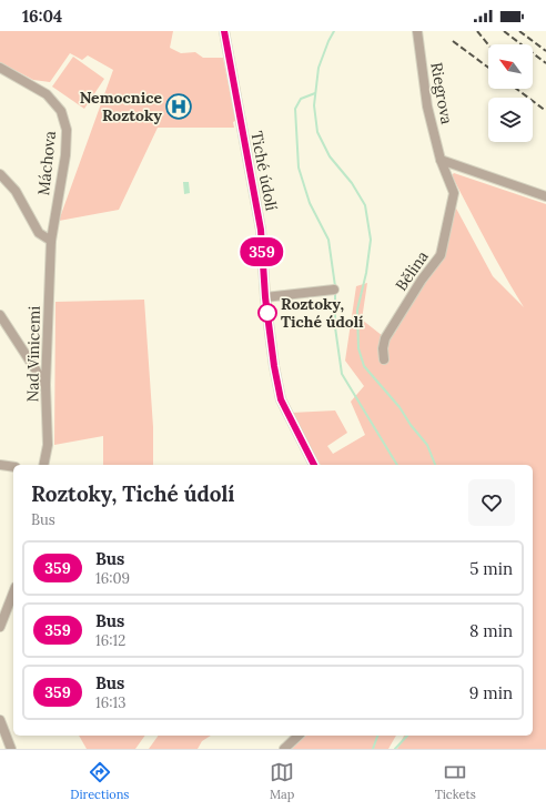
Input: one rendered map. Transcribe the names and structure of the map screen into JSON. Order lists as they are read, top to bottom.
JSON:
{
  "streets": {
    "street": [
      "Riegrova",
      "Máchova",
      "Tiché údolí",
      "Bělina",
      "Nad Vinicemi"
    ]
  },
  "crossings": [
    ["Riegrova", "Bělina"],
    ["Máchova", "Nad Vinicemi"]
  ],
  "places": {
    "hospital": ["Nemocnice Roztoky"],
    "other": ["Roztoky, Tiché údolí"]
  },
  "lines": ["bus line 359"],
  "north": "top left",
  "page": {
    "status": "16:04",
    "on_map": "359",
    "heading": ["Roztoky, Tiché údolí", "Bus"],
    "list": [
      {
        "mark": "359",
        "name": "Bus",
        "note": "16:09",
        "value": "5 min"
      },
      {
        "mark": "359",
        "name": "Bus",
        "note": "16:12",
        "value": "8 min"
      },
      {
        "mark": "359",
        "name": "Bus",
        "note": "16:13",
        "value": "9 min"
      }
    ],
    "tabs": ["Directions", "Map", "Tickets"]
  }
}
